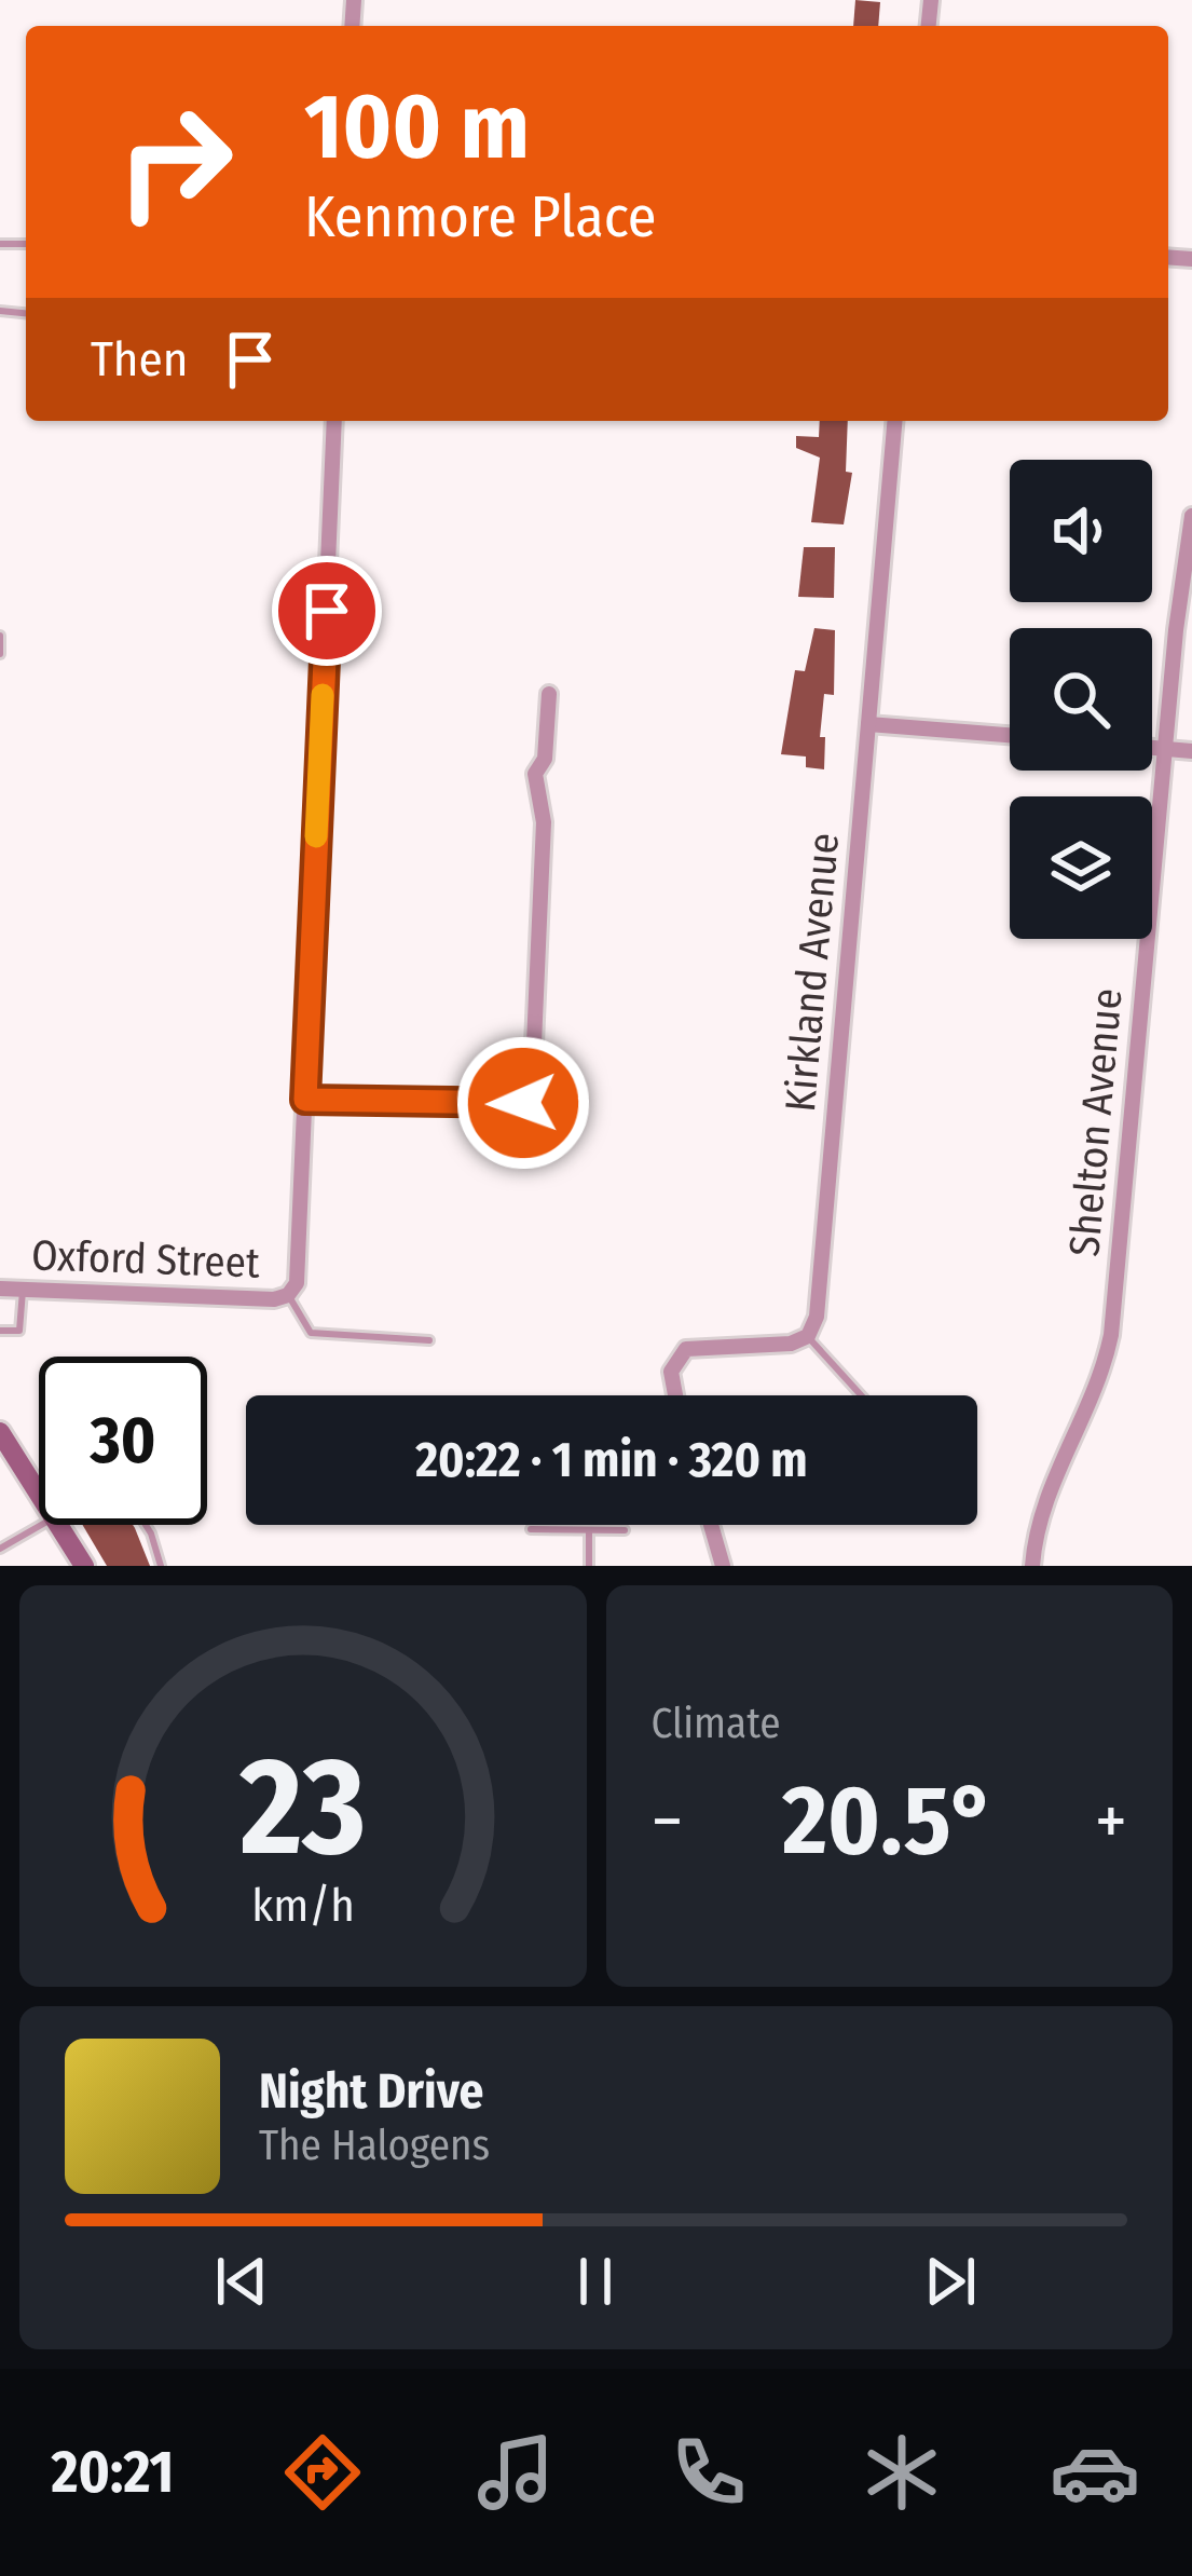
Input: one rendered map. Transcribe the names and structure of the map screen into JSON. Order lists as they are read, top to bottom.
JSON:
{
  "streets": {
    "street": ["Kirkland Avenue", "Shelton Avenue", "Oxford Street"]
  },
  "page": {
    "turn": ["100 m", "Kenmore Place"],
    "then": "Then",
    "limit": "30",
    "trip": "20:22 · 1 min · 320 m",
    "tile": "Climate",
    "heat": ["−", "20.5°", "+"],
    "song": ["Night Drive", "The Halogens"],
    "tabs": "20:21",
    "gauge": ["23", "km/h"]
  }
}
